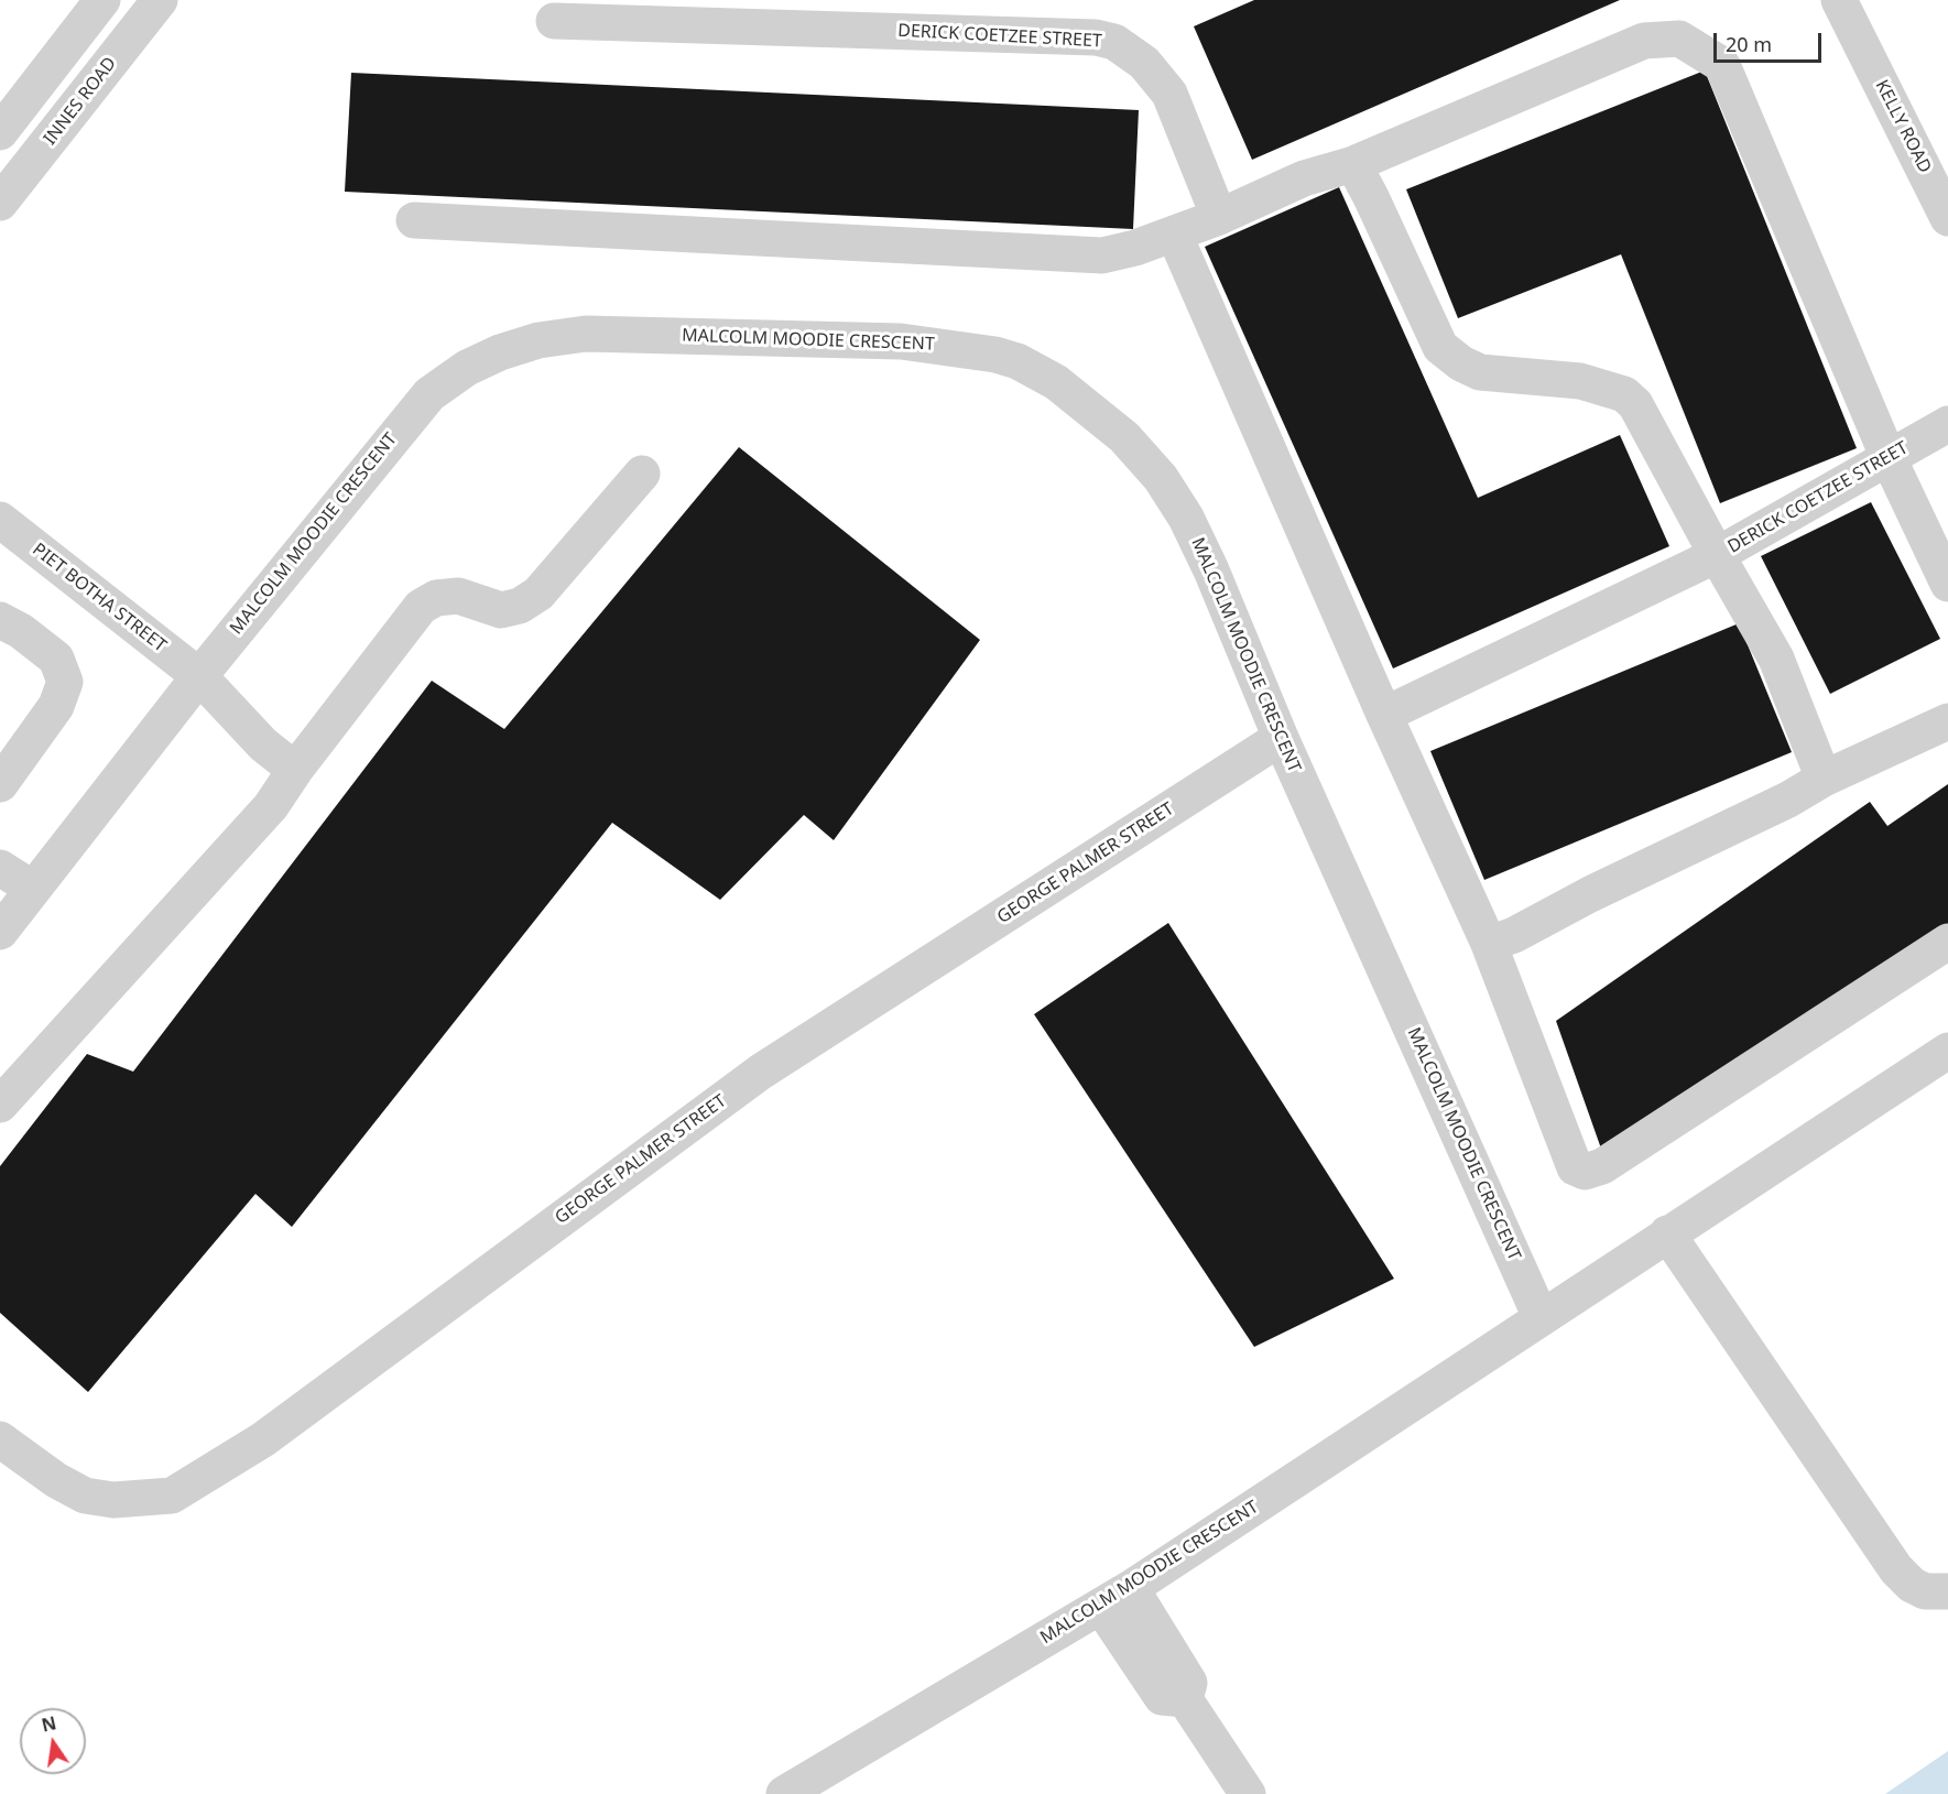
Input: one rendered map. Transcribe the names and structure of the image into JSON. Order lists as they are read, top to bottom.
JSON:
{
  "streets": {
    "street": [
      "DERICK COETZEE STREET",
      "INNES ROAD",
      "KELLY ROAD",
      "MALCOLM MOODIE CRESCENT",
      "PIET BOTHA STREET",
      "GEORGE PALMER STREET"
    ]
  },
  "crossings": [
    ["MALCOLM MOODIE CRESCENT", "PIET BOTHA STREET"],
    ["MALCOLM MOODIE CRESCENT", "GEORGE PALMER STREET"]
  ],
  "scale_bar": "20 m",
  "north": "top"
}
